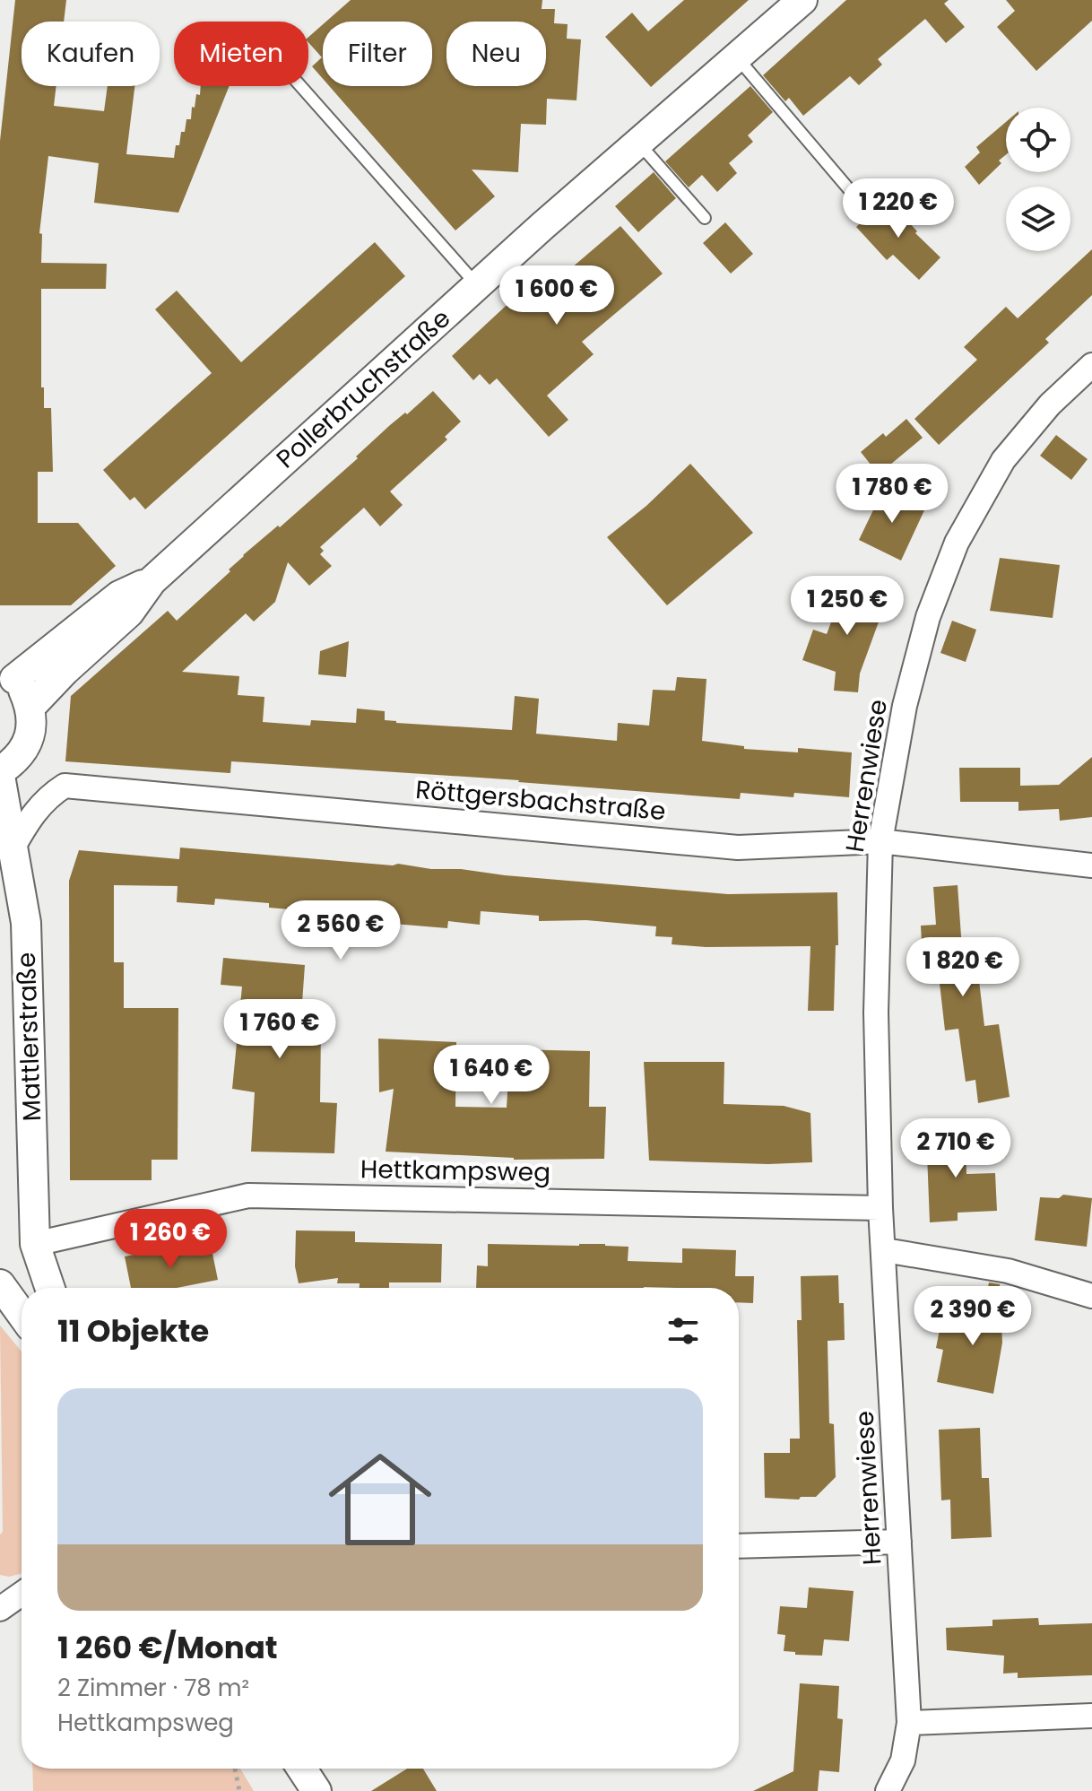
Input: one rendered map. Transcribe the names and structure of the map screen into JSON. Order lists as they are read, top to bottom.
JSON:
{
  "streets": {
    "street": [
      "Pollerbruchstraße",
      "Herrenwiese",
      "Röttgersbachstraße",
      "Mattlerstraße",
      "Hettkampsweg"
    ]
  },
  "crossings": [
    ["Herrenwiese", "Röttgersbachstraße"],
    ["Herrenwiese", "Hettkampsweg"],
    ["Röttgersbachstraße", "Mattlerstraße"],
    ["Mattlerstraße", "Hettkampsweg"]
  ],
  "page": {
    "chip": [
      "Kaufen",
      "Mieten",
      "Filter",
      "Neu"
    ],
    "price": [
      "1 220 €",
      "1 600 €",
      "1 780 €",
      "1 250 €",
      "2 560 €",
      "1 820 €",
      "1 760 €",
      "1 640 €",
      "2 710 €",
      "1 260 €",
      "2 390 €"
    ],
    "heading": "11 Objekte",
    "list": [
      {
        "name": "1 260 €/Monat",
        "note": "2 Zimmer · 78 m² · Hettkampsweg"
      }
    ]
  }
}
